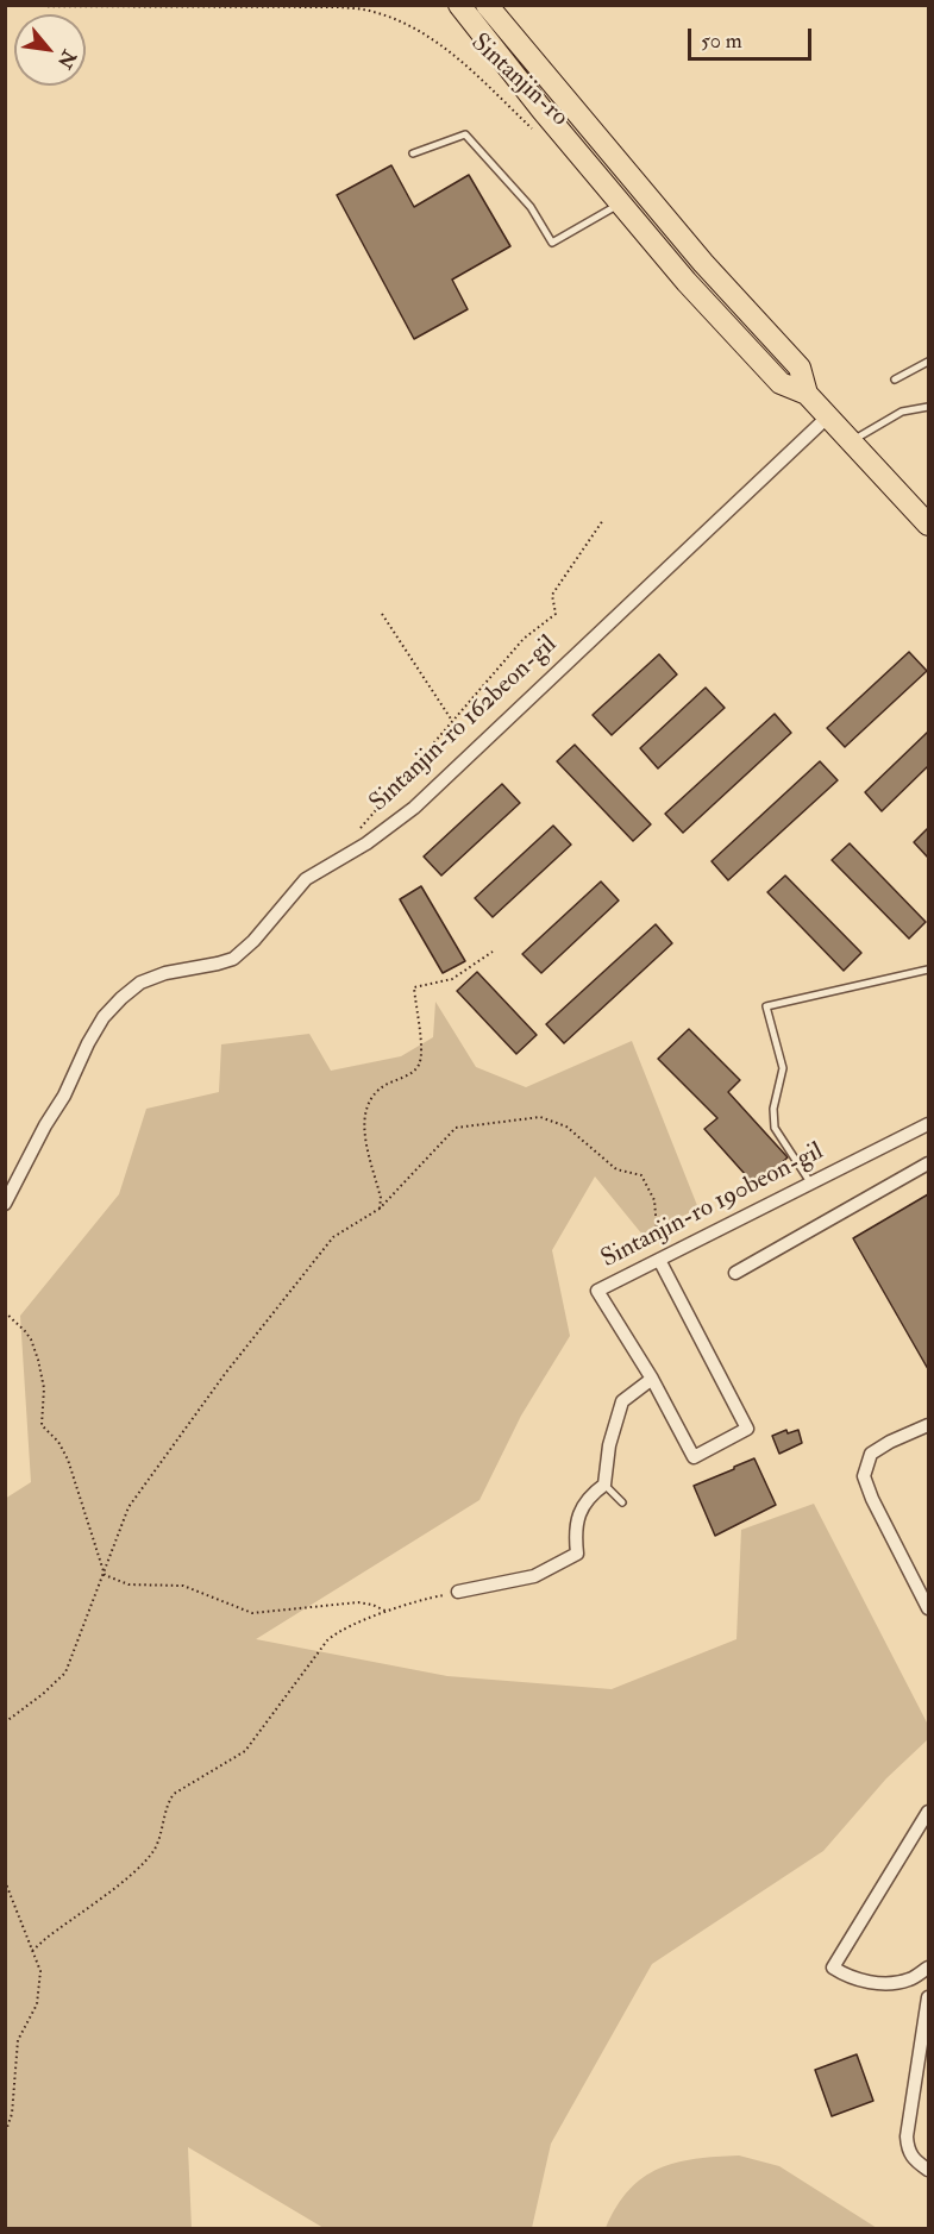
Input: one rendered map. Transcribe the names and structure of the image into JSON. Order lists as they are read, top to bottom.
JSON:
{
  "streets": {
    "main road": ["Sintanjin-ro"],
    "street": ["Sintanjin-ro 162beon-gil", "Sintanjin-ro 190beon-gil"]
  },
  "crossings": [
    ["Sintanjin-ro", "Sintanjin-ro 162beon-gil"]
  ],
  "scale_bar": "50 m",
  "north": "bottom right"
}
